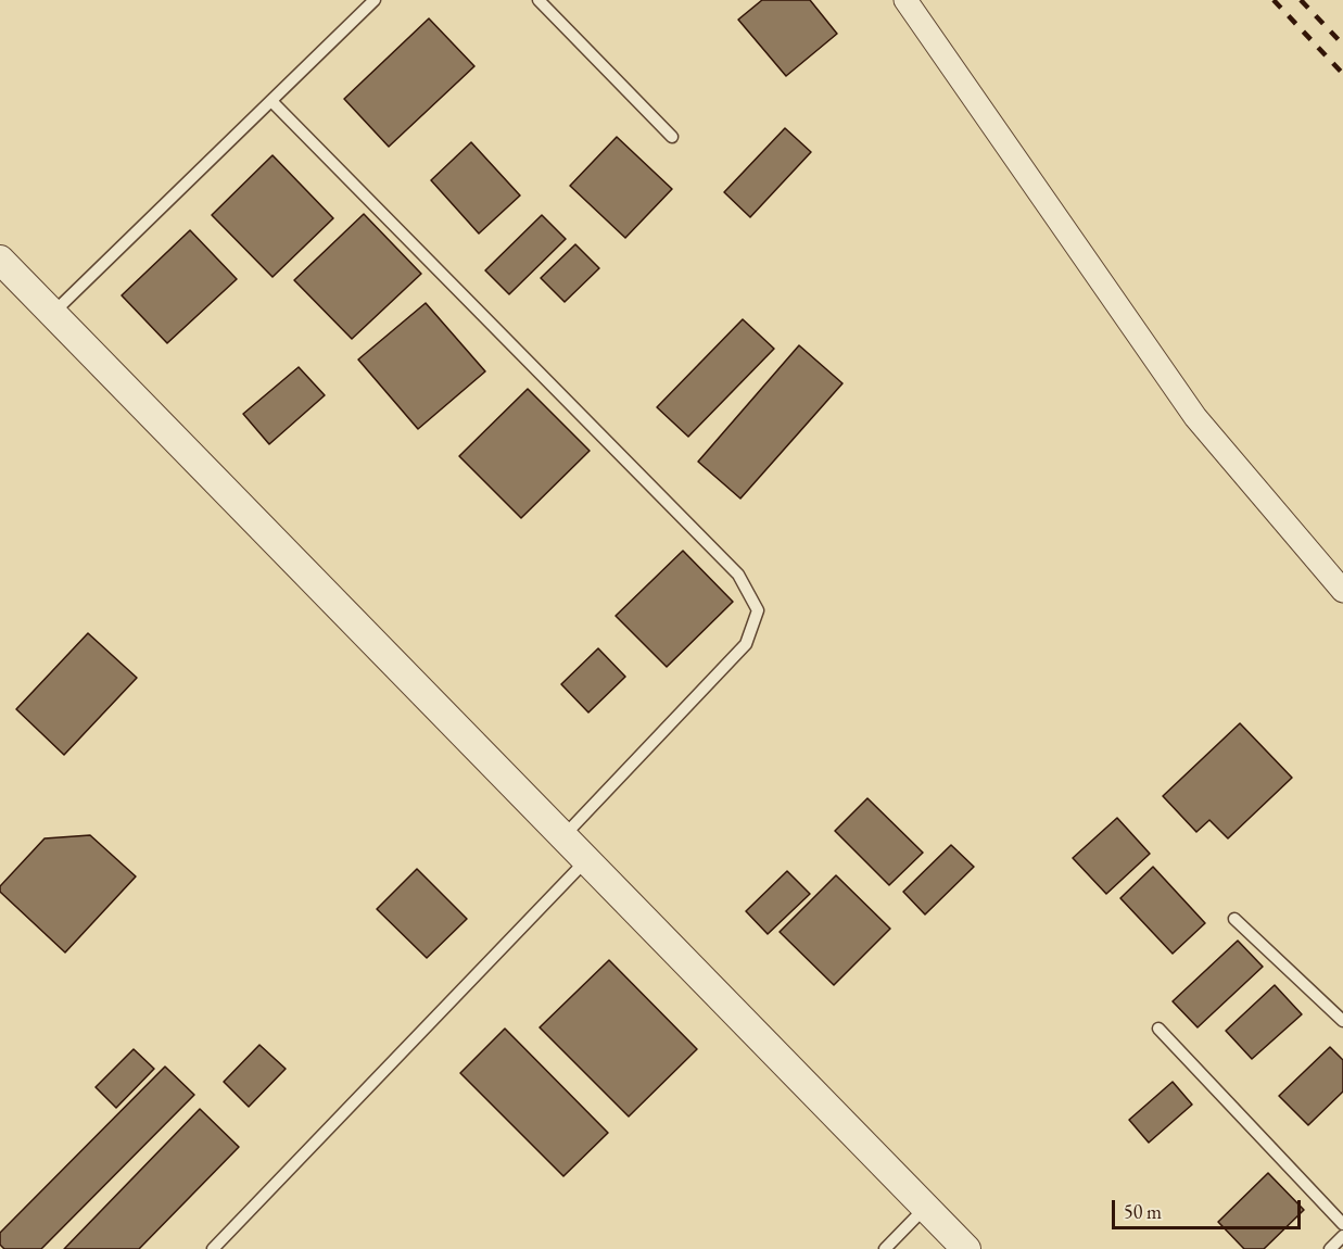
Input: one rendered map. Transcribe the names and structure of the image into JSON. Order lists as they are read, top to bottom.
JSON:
{
  "scale_bar": "50 m"
}
